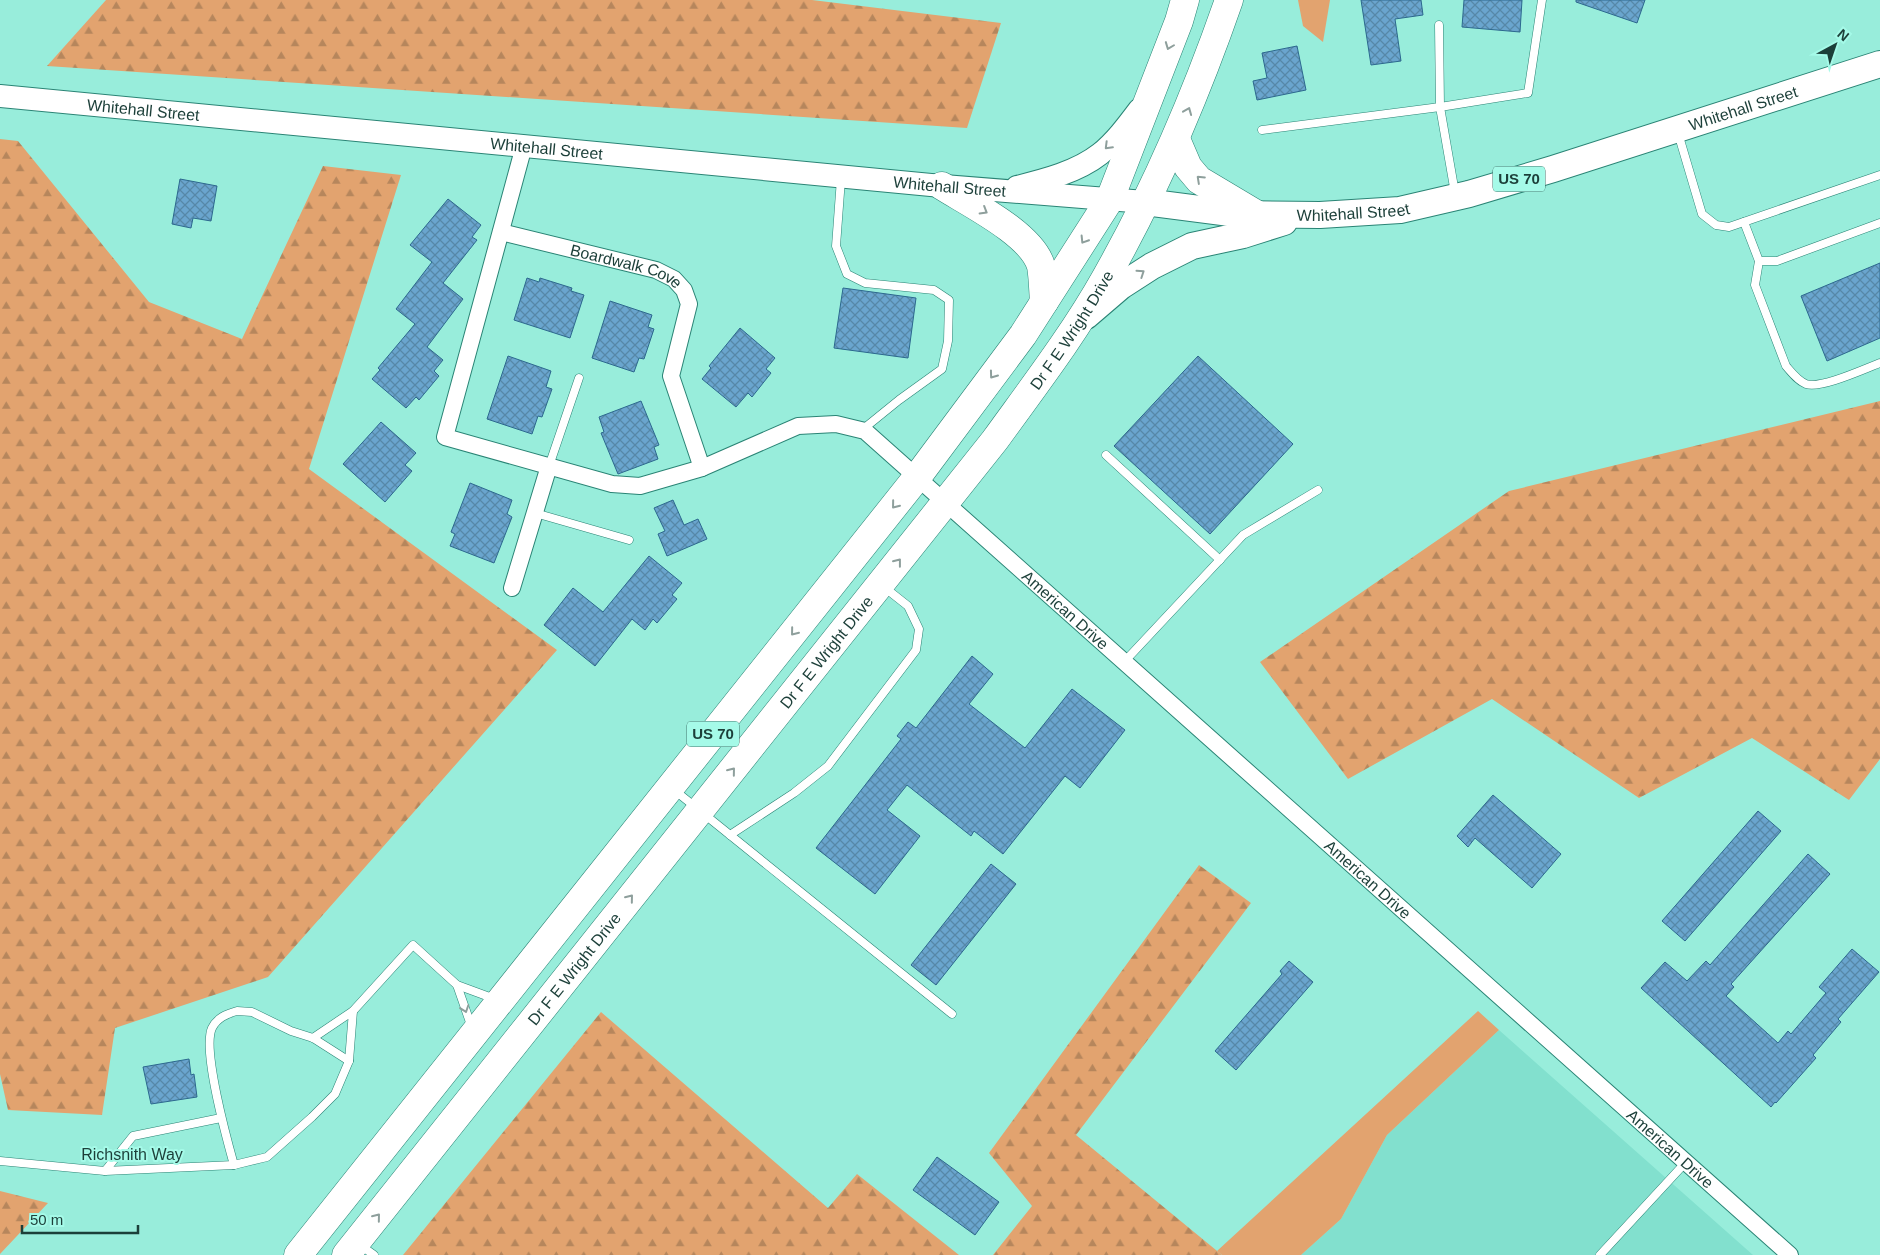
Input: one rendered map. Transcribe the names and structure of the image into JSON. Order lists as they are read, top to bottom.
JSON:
{
  "streets": {
    "highway": ["US 70", "Dr F E Wright Drive"],
    "main road": ["Whitehall Street"],
    "street": ["Boardwalk Cove", "American Drive"],
    "lane": ["Richsnith Way"]
  },
  "crossings": [
    ["Whitehall Street", "US 70"],
    ["Whitehall Street", "Dr F E Wright Drive"],
    ["Dr F E Wright Drive", "American Drive"]
  ],
  "scale_bar": "50 m",
  "north": "top right"
}
